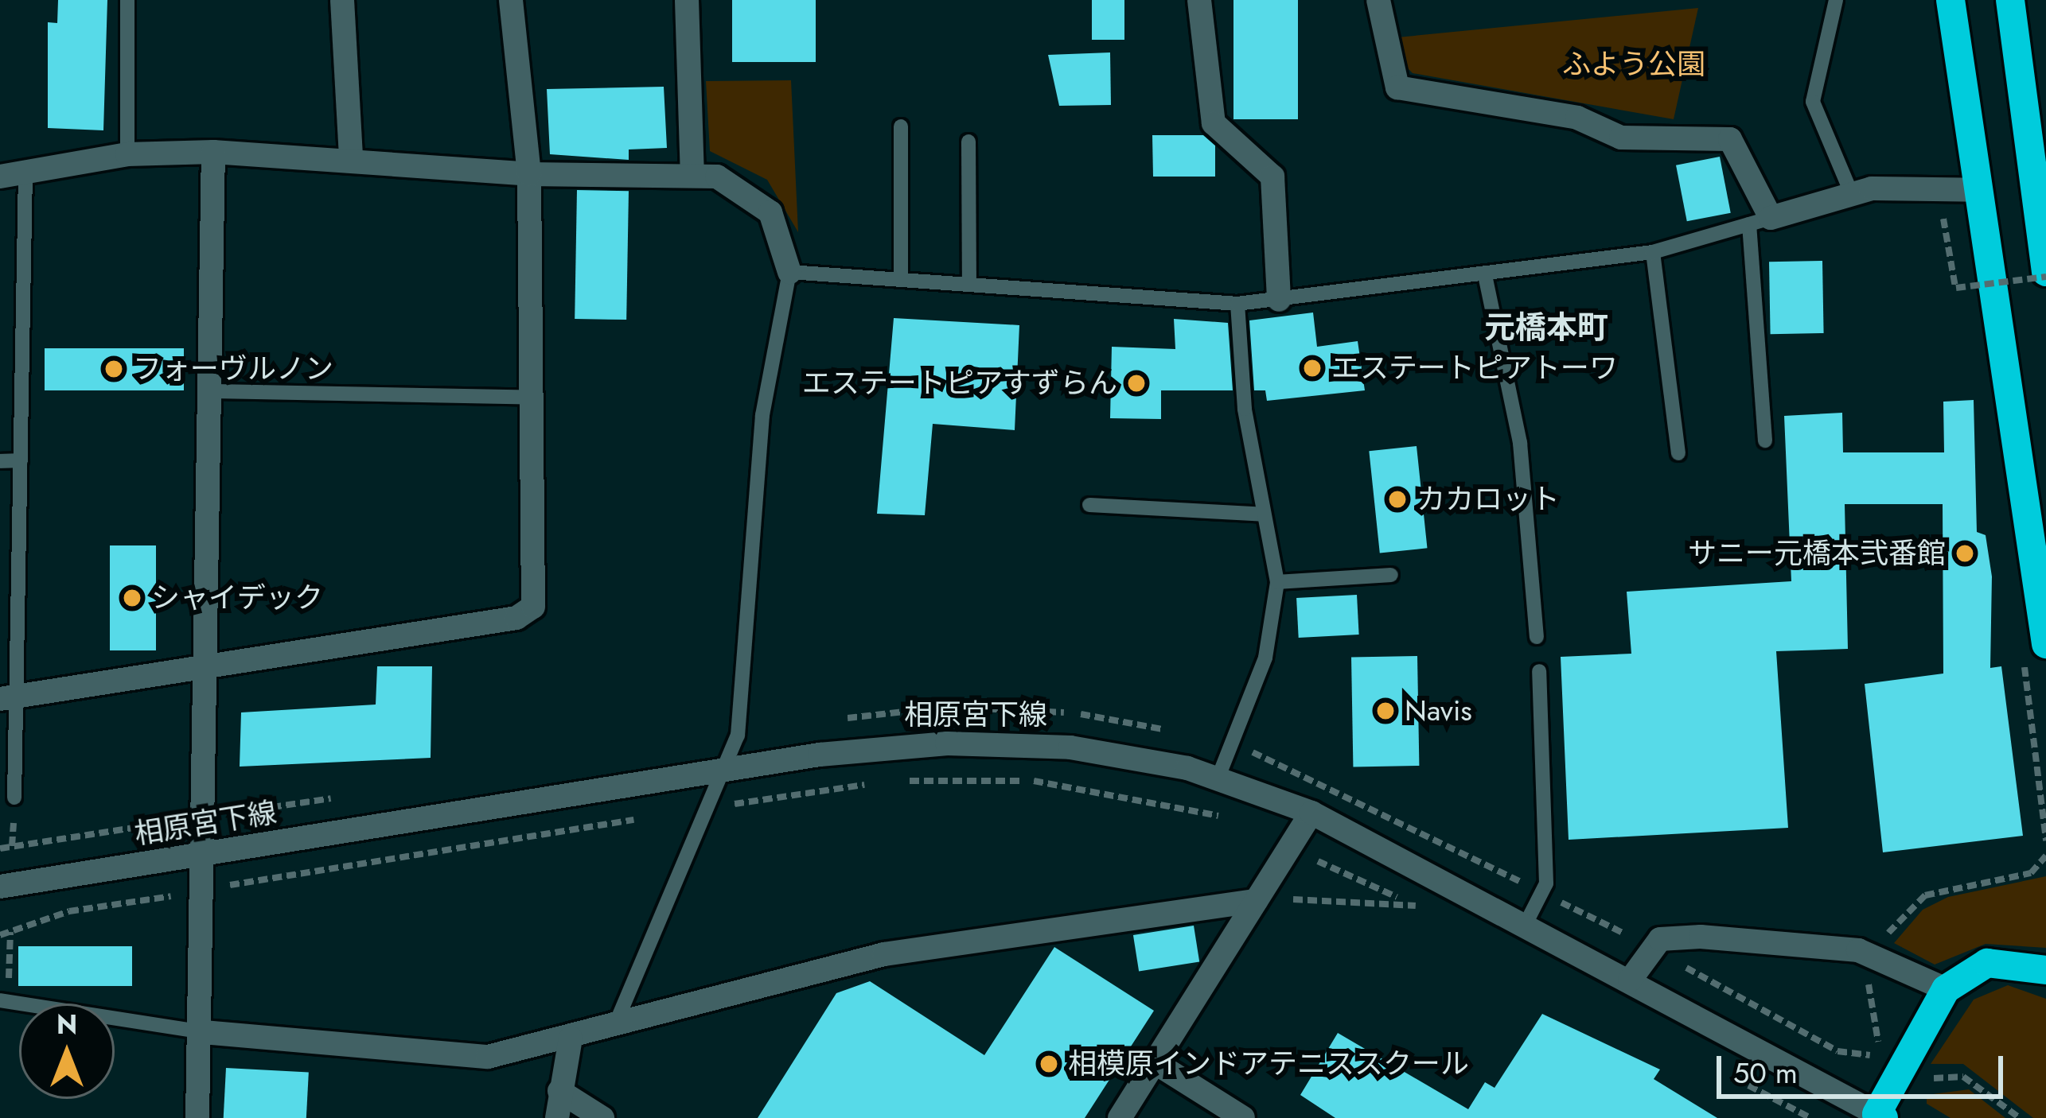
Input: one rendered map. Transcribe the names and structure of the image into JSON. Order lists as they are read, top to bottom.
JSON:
{
  "streets": {
    "street": ["相原宮下線"]
  },
  "districts": ["元橋本町"],
  "parks": ["ふよう公園"],
  "places": [
    "エステートピアトーワ",
    "フォーヴルノン",
    "エステートピアすずらん",
    "カカロット",
    "サニー元橋本弐番館",
    "シャイデック",
    "Navis",
    "相模原インドアテニススクール"
  ],
  "scale_bar": "50 m",
  "north": "top"
}
